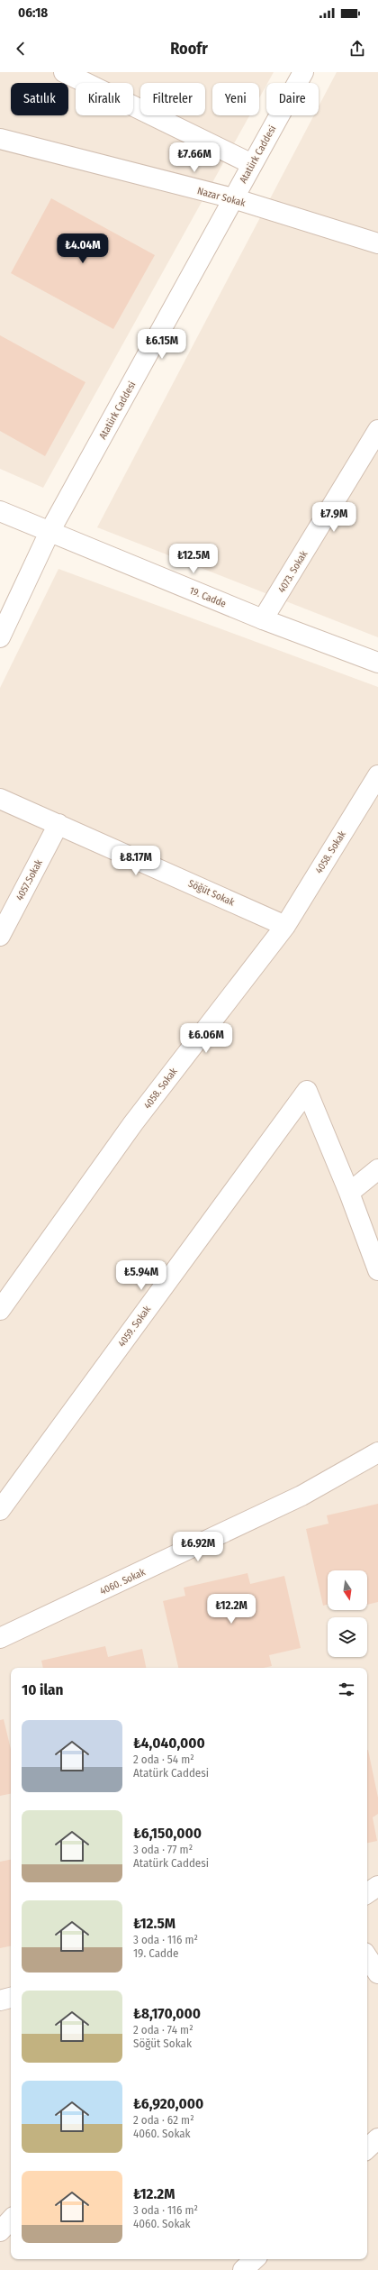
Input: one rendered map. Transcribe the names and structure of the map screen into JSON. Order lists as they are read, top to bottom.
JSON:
{
  "streets": {
    "street": [
      "Atatürk Caddesi",
      "Nazar Sokak",
      "4073. Sokak",
      "19. Cadde",
      "4058. Sokak",
      "4057.Sokak",
      "Söğüt Sokak",
      "4059. Sokak",
      "4060. Sokak"
    ]
  },
  "crossings": [
    ["Atatürk Caddesi", "Nazar Sokak"],
    ["Atatürk Caddesi", "19. Cadde"],
    ["4073. Sokak", "19. Cadde"],
    ["4058. Sokak", "Söğüt Sokak"],
    ["4057.Sokak", "Söğüt Sokak"]
  ],
  "north": "bottom",
  "page": {
    "status": "06:18",
    "header": "Roofr",
    "chip": [
      "Satılık",
      "Kiralık",
      "Filtreler",
      "Yeni",
      "Daire"
    ],
    "price": [
      "₺7.66M",
      "₺4.04M",
      "₺6.15M",
      "₺7.9M",
      "₺12.5M",
      "₺8.17M",
      "₺6.06M",
      "₺5.94M",
      "₺6.92M",
      "₺12.2M"
    ],
    "heading": "10 ilan",
    "list": [
      {
        "name": "₺4,040,000",
        "note": "2 oda · 54 m² · Atatürk Caddesi"
      },
      {
        "name": "₺6,150,000",
        "note": "3 oda · 77 m² · Atatürk Caddesi"
      },
      {
        "name": "₺12.5M",
        "note": "3 oda · 116 m² · 19. Cadde"
      },
      {
        "name": "₺8,170,000",
        "note": "2 oda · 74 m² · Söğüt Sokak"
      },
      {
        "name": "₺6,920,000",
        "note": "2 oda · 62 m² · 4060. Sokak"
      },
      {
        "name": "₺12.2M",
        "note": "3 oda · 116 m² · 4060. Sokak"
      }
    ]
  }
}
